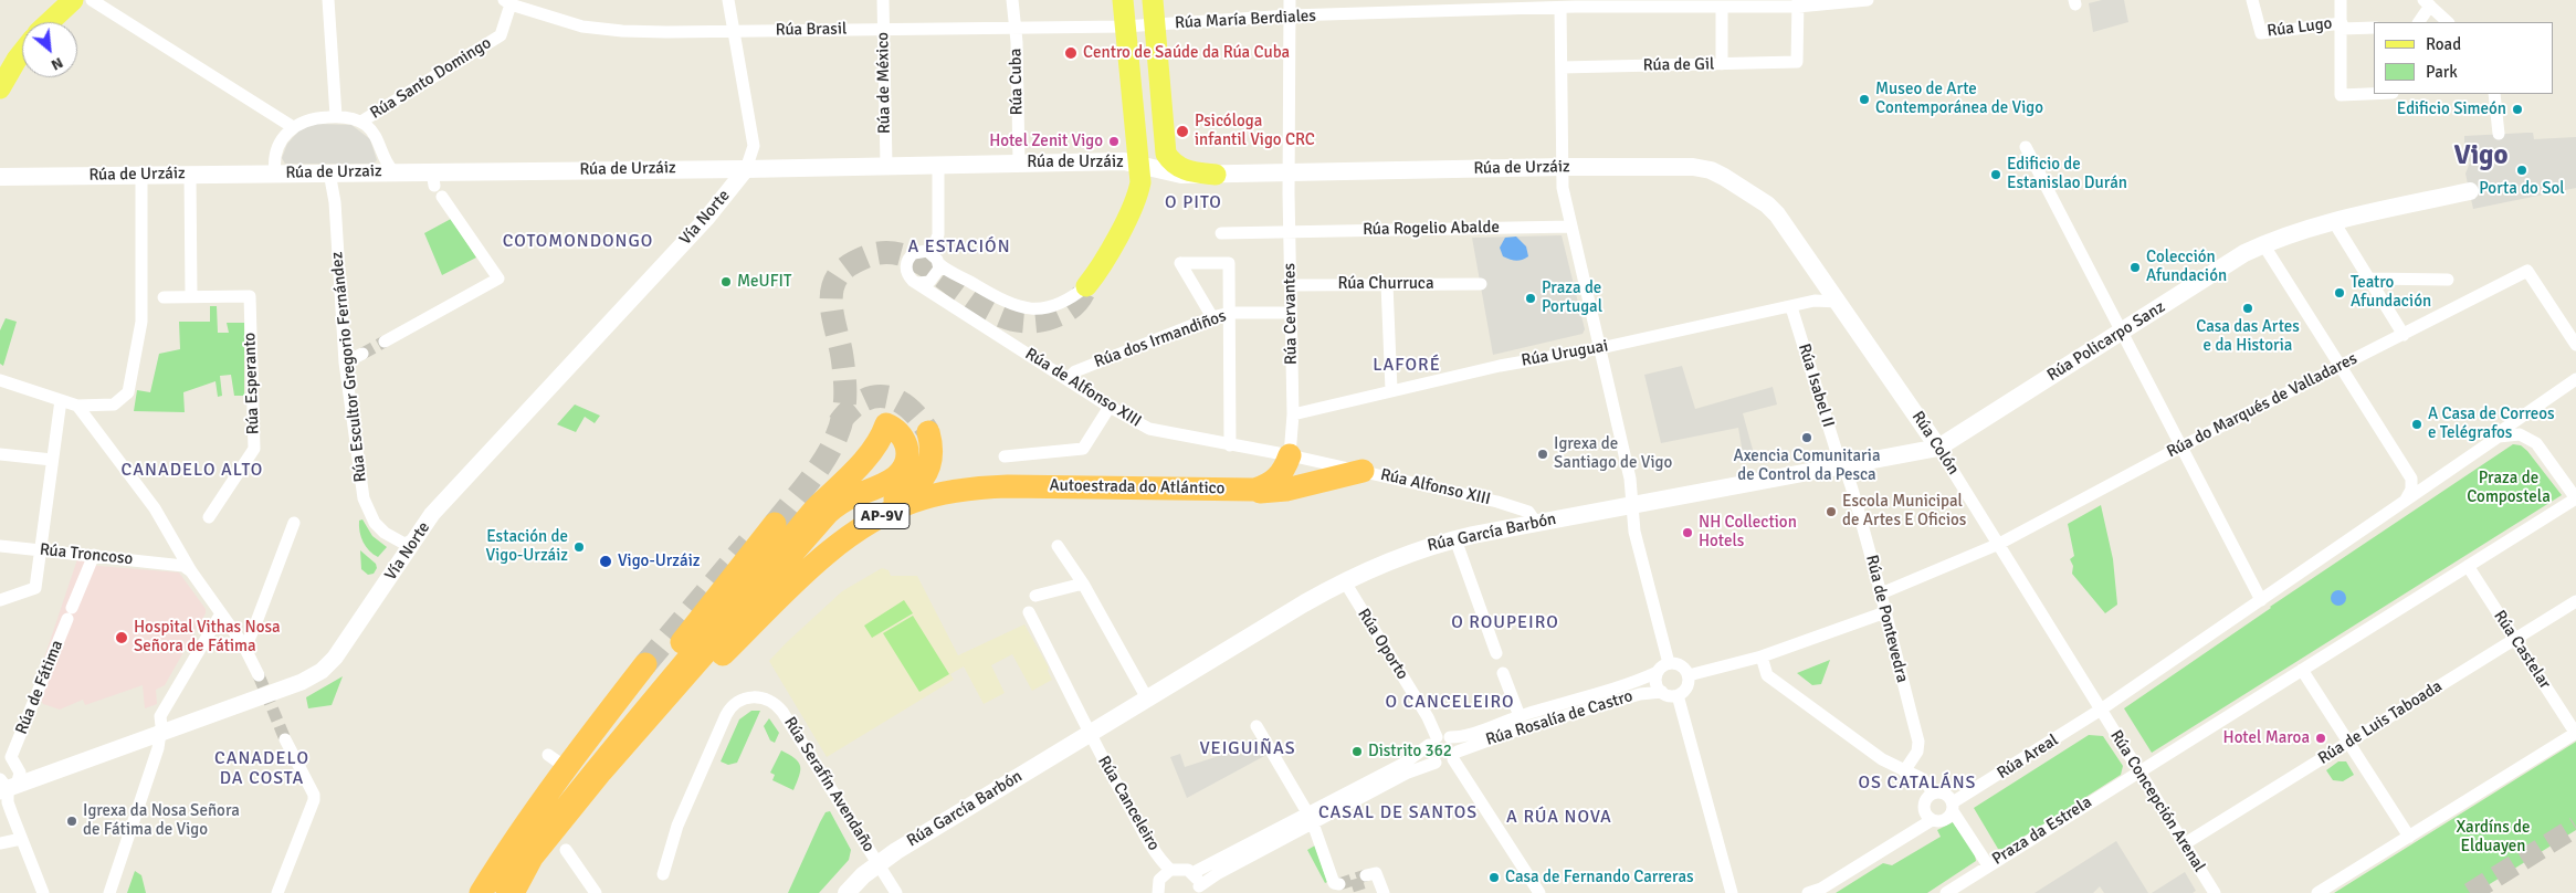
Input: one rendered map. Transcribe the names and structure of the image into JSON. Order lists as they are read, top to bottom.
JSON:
{
  "streets": {
    "highway": ["Autoestrada do Atlántico", "AP-9V"],
    "main road": [
      "Rúa de Urzáiz",
      "Rúa de Urzaiz",
      "Rúa Policarpo Sanz",
      "Rúa Colón",
      "Rúa García Barbón"
    ],
    "street": [
      "Rúa María Berdiales",
      "Rúa Lugo",
      "Rúa Brasil",
      "Rúa de Gil",
      "Rúa Santo Domingo",
      "Rúa Cuba",
      "Rúa de México",
      "Vía Norte",
      "Rúa Rogelio Abalde",
      "Rúa Churruca",
      "Rúa Cervantes",
      "Rúa dos Irmandiños",
      "Rúa Uruguai",
      "Rúa Escultor Gregorio Fernández",
      "Rúa Esperanto",
      "Rúa Isabel II",
      "Rúa de Alfonso XIII",
      "Rúa do Marqués de Valladares",
      "Rúa Alfonso XIII",
      "Rúa Troncoso",
      "Rúa de Pontevedra",
      "Rúa Oporto",
      "Rúa Castelar",
      "Rúa de Fátima",
      "Rúa Rosalía de Castro",
      "Rúa de Luis Taboada",
      "Rúa Areal",
      "Rúa Serafín Avendaño",
      "Rúa Concepción Arenal",
      "Rúa Canceleiro",
      "Praza da Estrela"
    ]
  },
  "crossings": [
    ["Rúa María Berdiales", "Rúa Brasil"],
    ["Rúa María Berdiales", "Rúa de Gil"],
    ["Rúa María Berdiales", "Rúa Cervantes"],
    ["Rúa Brasil", "Rúa Santo Domingo"],
    ["Rúa Brasil", "Rúa Cuba"],
    ["Rúa Brasil", "Rúa de México"],
    ["Rúa Cuba", "Rúa de Urzáiz"],
    ["Rúa de México", "Rúa de Urzáiz"],
    ["Rúa de Urzáiz", "Rúa de Urzaiz"],
    ["Rúa de Urzáiz", "Vía Norte"],
    ["Rúa de Urzáiz", "Rúa Cervantes"],
    ["Rúa de Urzáiz", "Rúa Colón"],
    ["Rúa de Urzaiz", "Rúa Escultor Gregorio Fernández"],
    ["Vía Norte", "Rúa Escultor Gregorio Fernández"],
    ["Vía Norte", "Rúa de Fátima"],
    ["Rúa Rogelio Abalde", "Rúa Cervantes"],
    ["Rúa Churruca", "Rúa Cervantes"],
    ["Rúa Cervantes", "Rúa dos Irmandiños"],
    ["Rúa Cervantes", "Rúa Uruguai"],
    ["Rúa Cervantes", "Rúa de Alfonso XIII"],
    ["Rúa dos Irmandiños", "Rúa de Alfonso XIII"],
    ["Rúa Policarpo Sanz", "Rúa Colón"],
    ["Rúa Policarpo Sanz", "Rúa García Barbón"],
    ["Rúa Uruguai", "Rúa Isabel II"],
    ["Rúa Uruguai", "Rúa Colón"],
    ["Rúa Isabel II", "Rúa García Barbón"],
    ["Rúa Isabel II", "Rúa de Pontevedra"],
    ["Rúa de Alfonso XIII", "Autoestrada do Atlántico"],
    ["Rúa de Alfonso XIII", "Rúa Alfonso XIII"],
    ["Rúa do Marqués de Valladares", "Rúa Colón"],
    ["Rúa Colón", "Rúa García Barbón"],
    ["Rúa Colón", "Rúa Areal"],
    ["Rúa Colón", "Rúa Concepción Arenal"],
    ["Autoestrada do Atlántico", "Rúa Alfonso XIII"],
    ["Rúa Alfonso XIII", "Rúa García Barbón"],
    ["Rúa García Barbón", "Rúa de Pontevedra"],
    ["Rúa García Barbón", "Rúa Oporto"],
    ["Rúa García Barbón", "Rúa Serafín Avendaño"],
    ["Rúa García Barbón", "Rúa Canceleiro"],
    ["Rúa Troncoso", "Rúa de Fátima"],
    ["Rúa Oporto", "Rúa Rosalía de Castro"],
    ["Rúa Castelar", "Rúa de Luis Taboada"],
    ["Rúa de Luis Taboada", "Rúa Concepción Arenal"],
    ["Rúa Areal", "Rúa Concepción Arenal"],
    ["Rúa Concepción Arenal", "Praza da Estrela"]
  ],
  "districts": [
    "Vigo",
    "O PITO",
    "COTOMONDONGO",
    "A ESTACIÓN",
    "LAFORÉ",
    "CANADELO ALTO",
    "O ROUPEIRO",
    "O CANCELEIRO",
    "VEIGUIÑAS",
    "CANADELO DA COSTA",
    "OS CATALÁNS",
    "CASAL DE SANTOS",
    "A RÚA NOVA"
  ],
  "parks": ["Praza de Compostela", "Xardíns de Elduayen"],
  "places": [
    "Centro de Saúde da Rúa Cuba",
    "Museo de Arte Contemporánea de Vigo",
    "Edificio Simeón",
    "Psicóloga infantil Vigo CRC",
    "Hotel Zenit Vigo",
    "Porta do Sol",
    "Edificio de Estanislao Durán",
    "Colección Afundación",
    "MeUFIT",
    "Teatro Afundación",
    "Praza de Portugal",
    "Casa das Artes e da Historia",
    "A Casa de Correos e Telégrafos",
    "Axencia Comunitaria de Control da Pesca",
    "Igrexa de Santiago de Vigo",
    "Escola Municipal de Artes E Oficios",
    "NH Collection Hotels",
    "Estación de Vigo-Urzáiz",
    "Vigo-Urzáiz",
    "Hospital Vithas Nosa Señora de Fátima",
    "Hotel Maroa",
    "Distrito 362",
    "Igrexa da Nosa Señora de Fátima de Vigo",
    "Casa de Fernando Carreras"
  ],
  "legend": ["Road", "Park"],
  "north": "bottom right"
}
